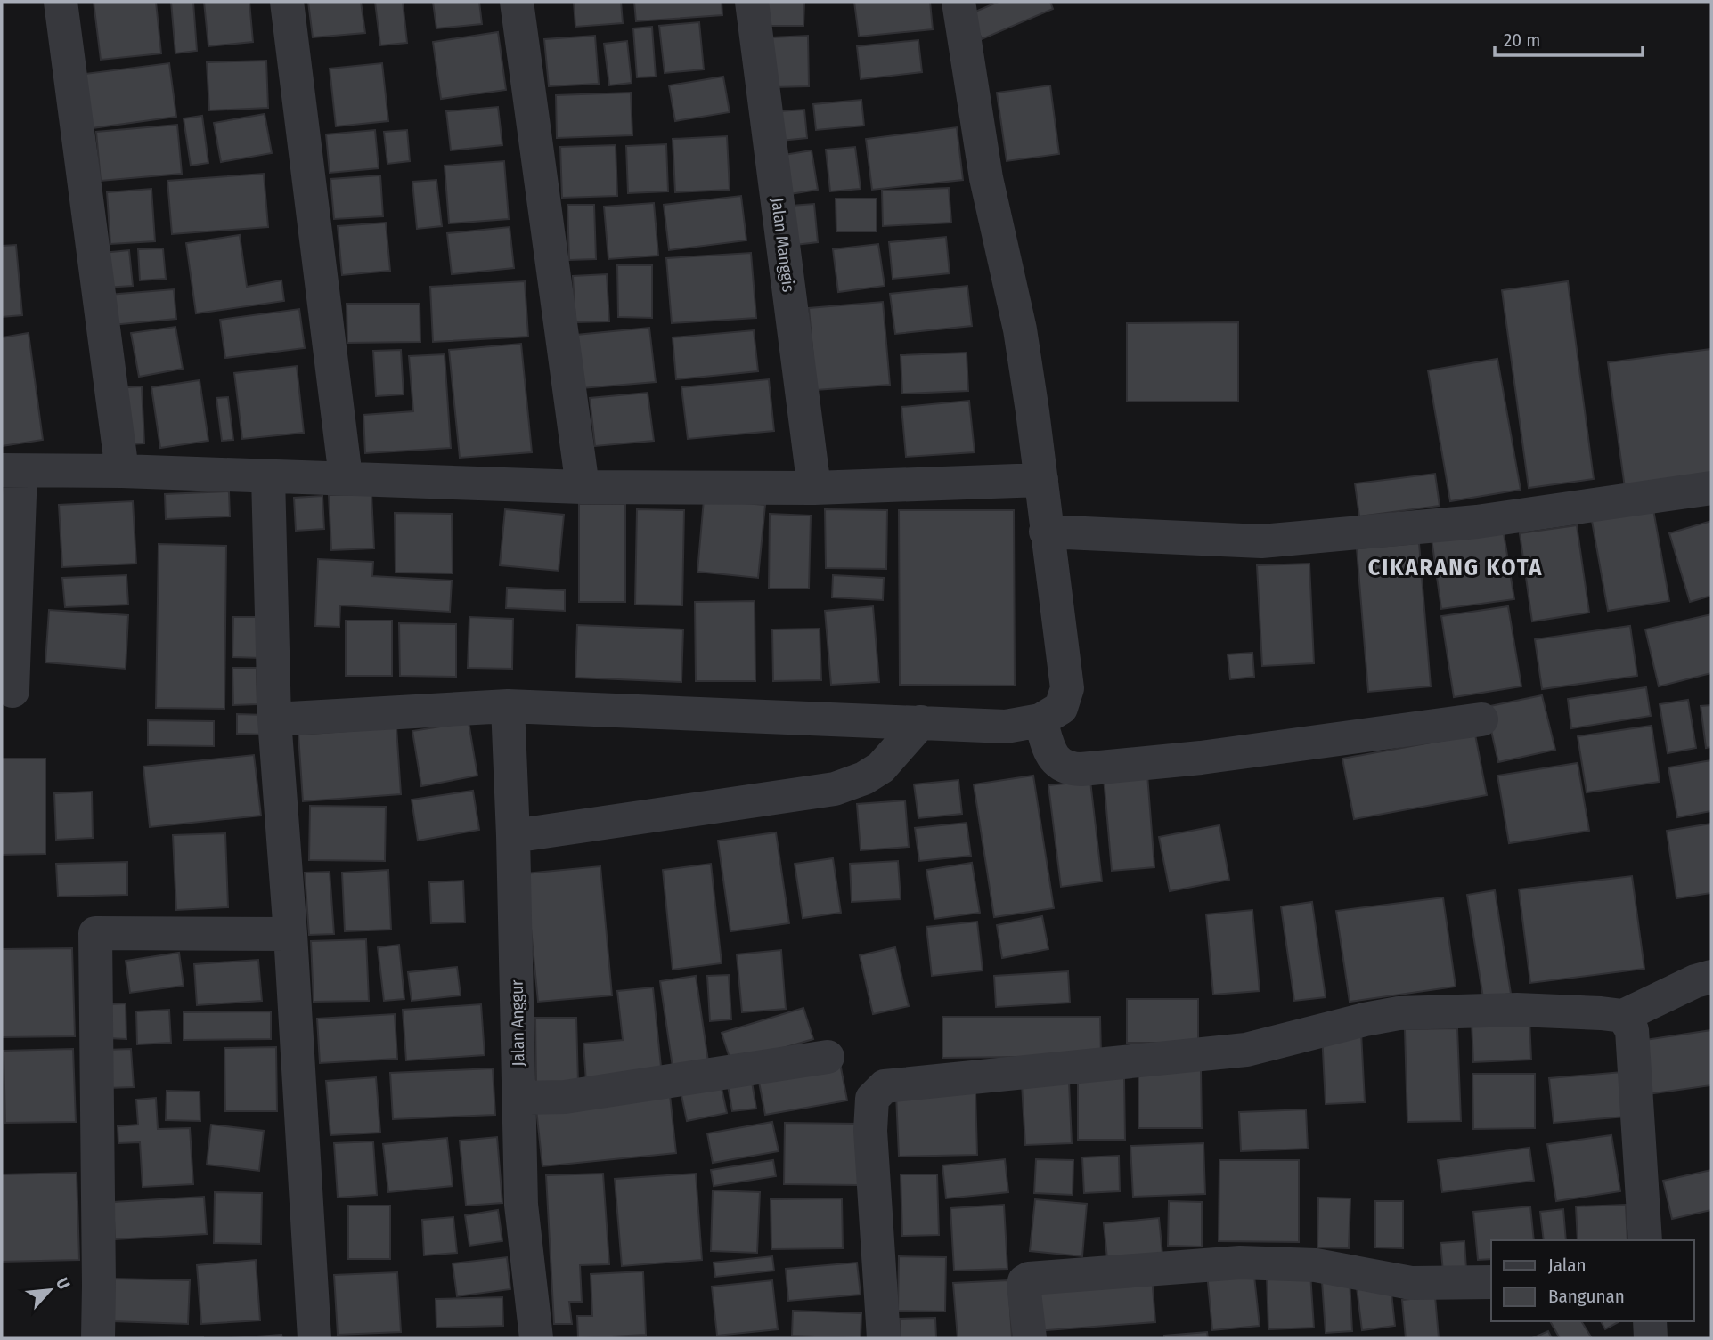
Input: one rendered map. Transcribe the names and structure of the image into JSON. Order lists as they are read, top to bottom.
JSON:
{
  "streets": {
    "street": ["Jalan Manggis", "Jalan Anggur"]
  },
  "districts": ["CIKARANG KOTA"],
  "legend": ["Jalan", "Bangunan"],
  "scale_bar": "20 m",
  "north": "top right"
}
